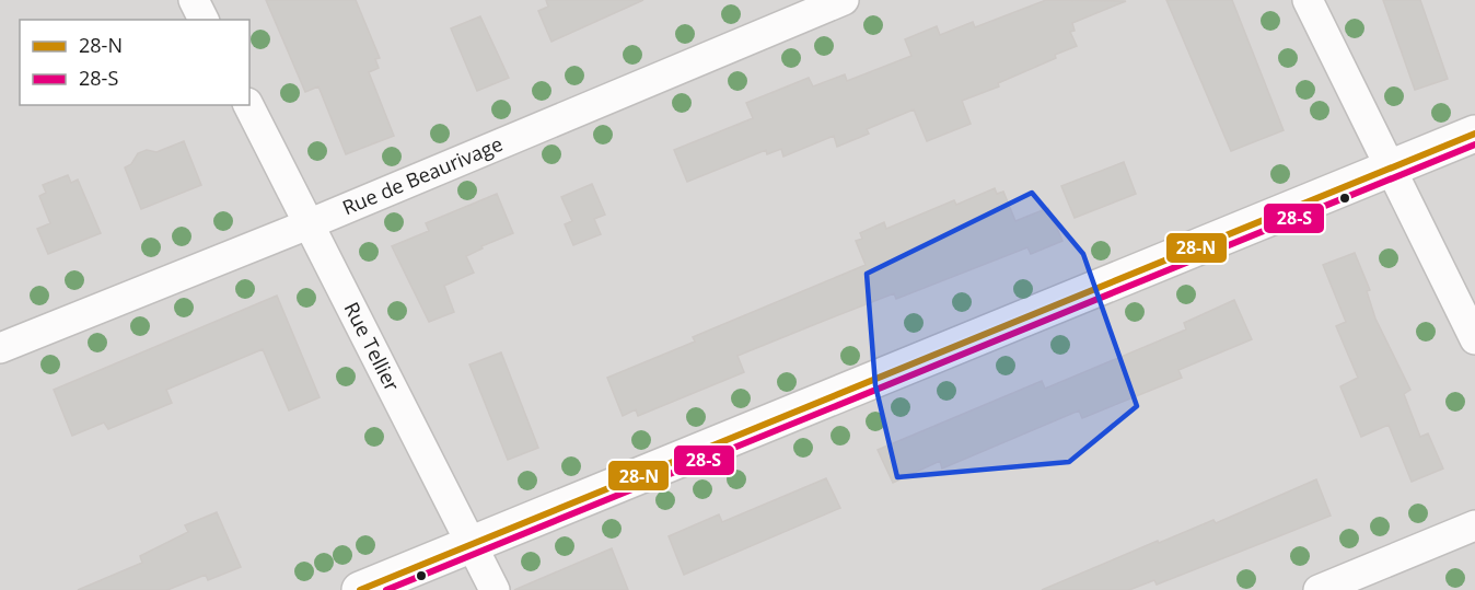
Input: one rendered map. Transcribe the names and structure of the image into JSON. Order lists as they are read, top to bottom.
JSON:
{
  "streets": {
    "street": ["Rue de Beaurivage", "Rue Tellier"]
  },
  "crossings": [
    ["Rue de Beaurivage", "Rue Tellier"]
  ],
  "lines": ["transit line 28-N", "transit line 28-S"],
  "legend": ["28-N", "28-S"]
}
